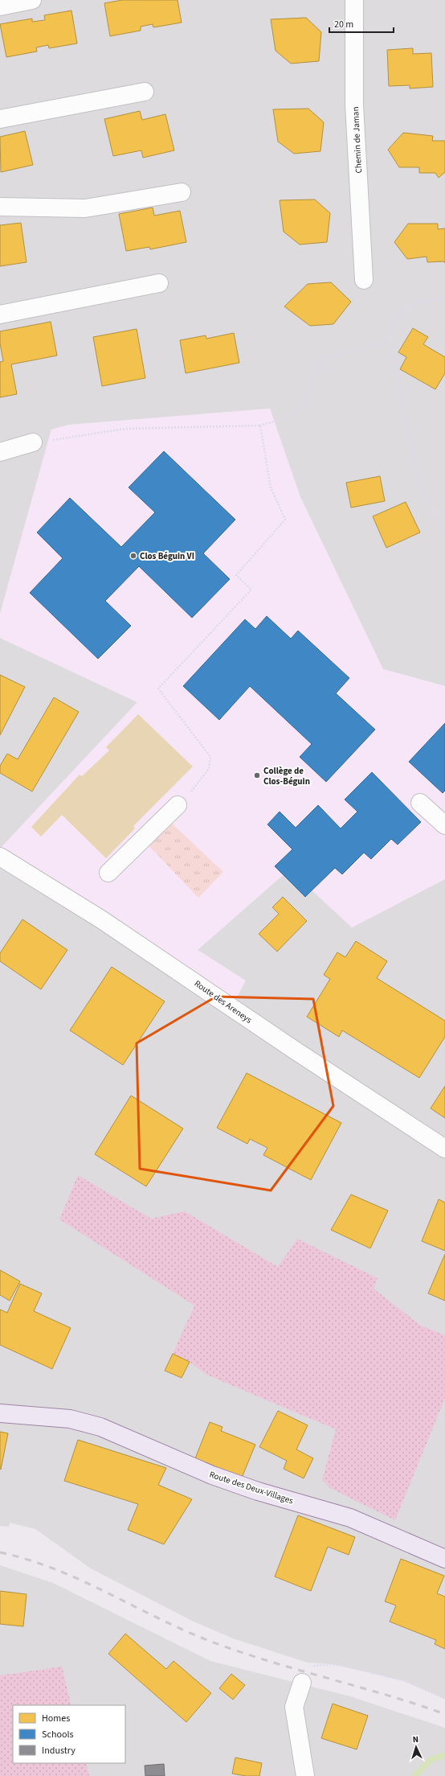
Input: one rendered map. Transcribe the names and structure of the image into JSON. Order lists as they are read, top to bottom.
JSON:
{
  "streets": {
    "main road": ["Route des Deux-Villages"],
    "street": ["Chemin de Jaman", "Route des Areneys"]
  },
  "places": ["Clos Béguin VI", "Collège de Clos-Béguin"],
  "legend": ["Homes", "Schools", "Industry"],
  "scale_bar": "20 m",
  "north": "top"
}
